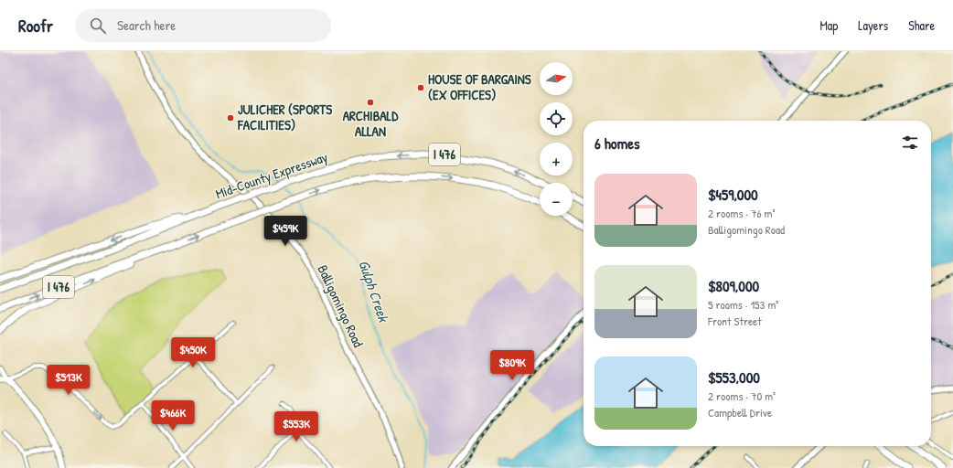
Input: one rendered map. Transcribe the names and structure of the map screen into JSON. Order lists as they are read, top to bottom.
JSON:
{
  "streets": {
    "highway": ["I 476", "Mid-County Expressway"],
    "street": ["Balligomingo Road"]
  },
  "water": ["Gulph Creek"],
  "places": ["HOUSE OF BARGAINS (EX OFFICES)", "ARCHIBALD ALLAN", "JULICHER (SPORTS FACILITIES)"],
  "north": "right",
  "page": {
    "header": "Roofr",
    "search": "Search here",
    "nav": ["Map", "Layers", "Share"],
    "map_buttons": ["+", "−"],
    "heading": "6 homes",
    "list": [
      {
        "name": "$459,000",
        "note": "2 rooms · 76 m² · Balligomingo Road"
      },
      {
        "name": "$809,000",
        "note": "5 rooms · 153 m² · Front Street"
      },
      {
        "name": "$553,000",
        "note": "2 rooms · 70 m² · Campbell Drive"
      }
    ],
    "price": [
      "$459K",
      "$450K",
      "$809K",
      "$513K",
      "$466K",
      "$553K"
    ]
  }
}
